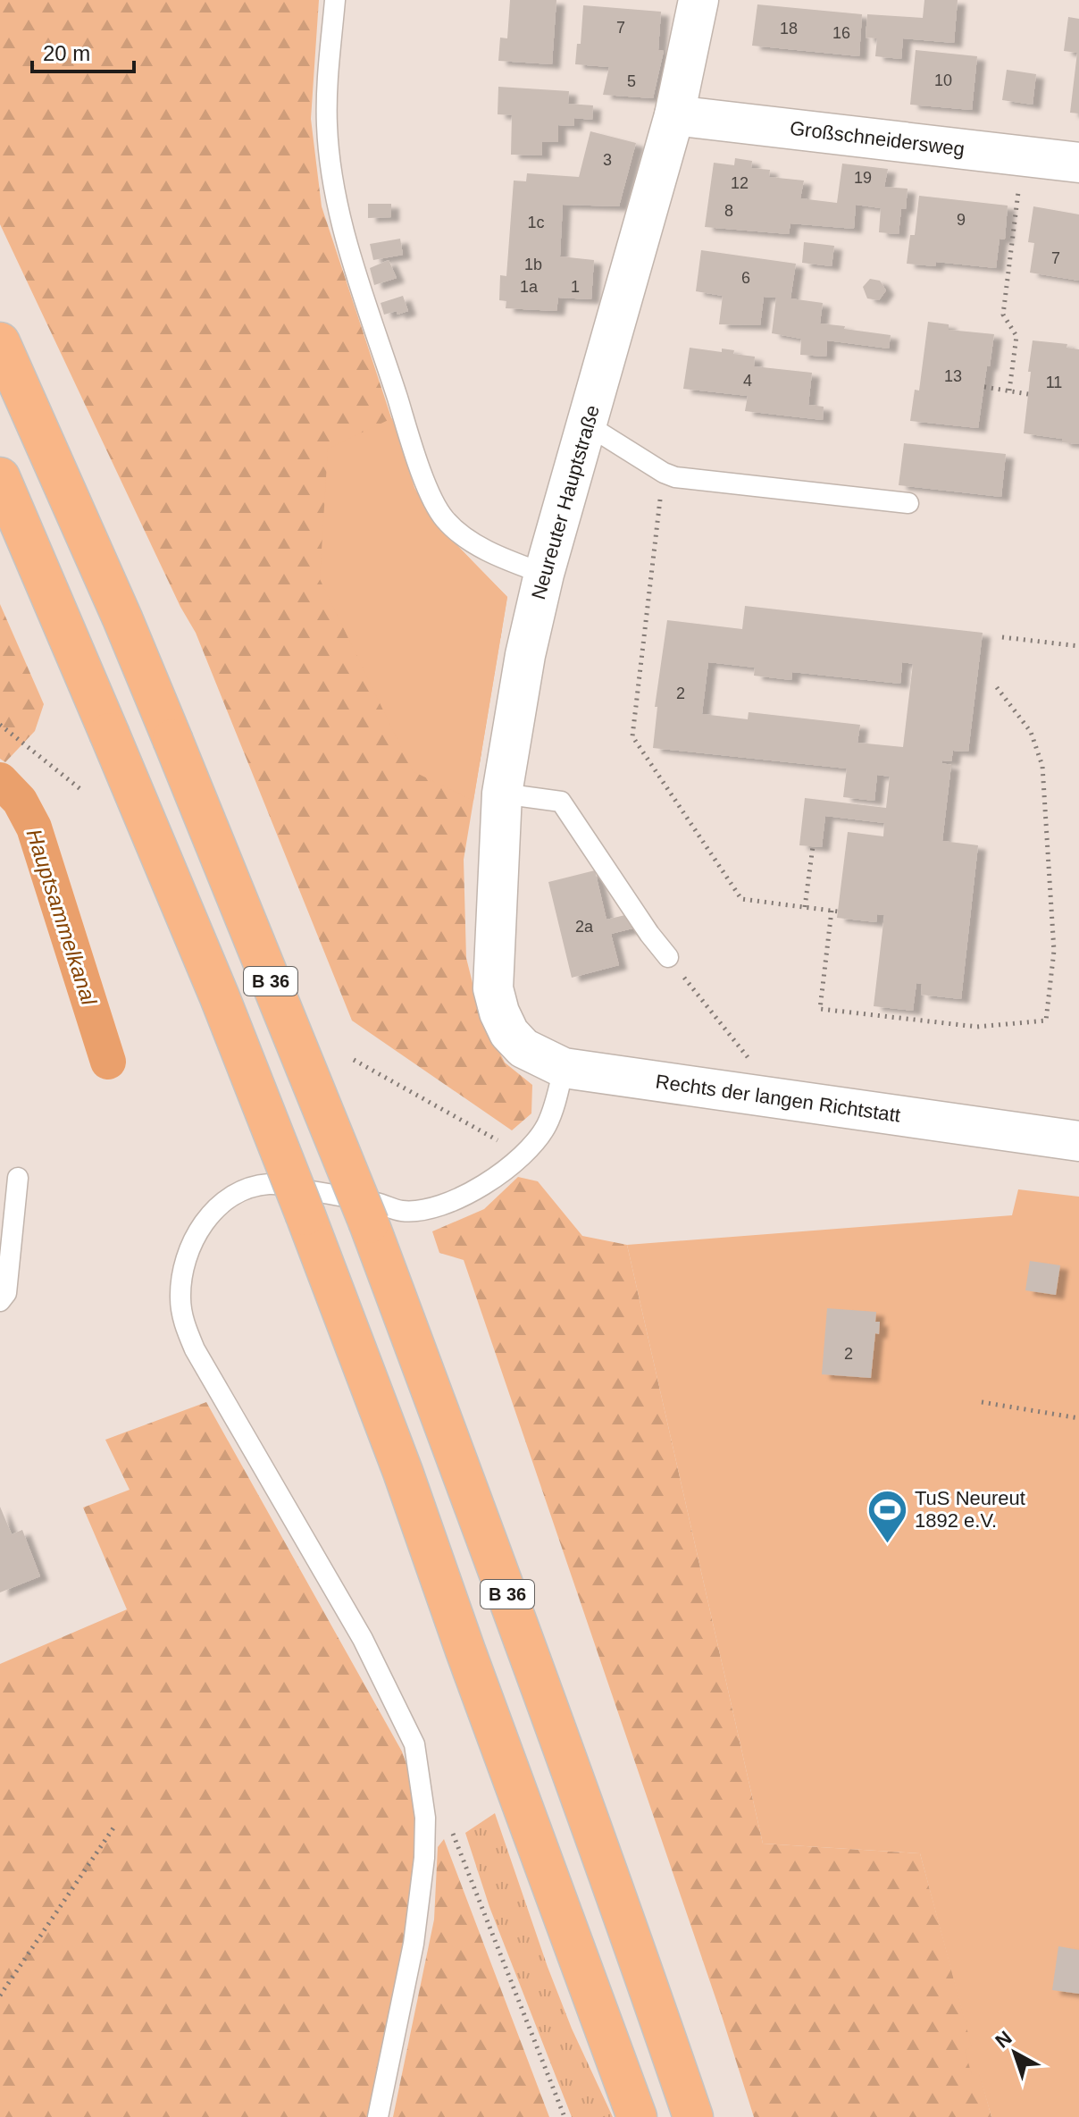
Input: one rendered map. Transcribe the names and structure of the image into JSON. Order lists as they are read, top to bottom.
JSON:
{
  "streets": {
    "highway": ["B 36"],
    "street": ["Großschneidersweg", "Neureuter Hauptstraße", "Rechts der langen Richtstatt"]
  },
  "crossings": [
    ["Großschneidersweg", "Neureuter Hauptstraße"],
    ["Neureuter Hauptstraße", "Rechts der langen Richtstatt"]
  ],
  "water": ["Hauptsammelkanal"],
  "places": {
    "sports": ["TuS Neureut 1892 e.V."]
  },
  "house_numbers": [
    "7",
    "18",
    "16",
    "10",
    "5",
    "3",
    "19",
    "12",
    "8",
    "9",
    "1c",
    "7",
    "1b",
    "6",
    "1a",
    "1",
    "13",
    "4",
    "11",
    "2",
    "2a",
    "2"
  ],
  "scale_bar": "20 m",
  "north": "top left"
}
